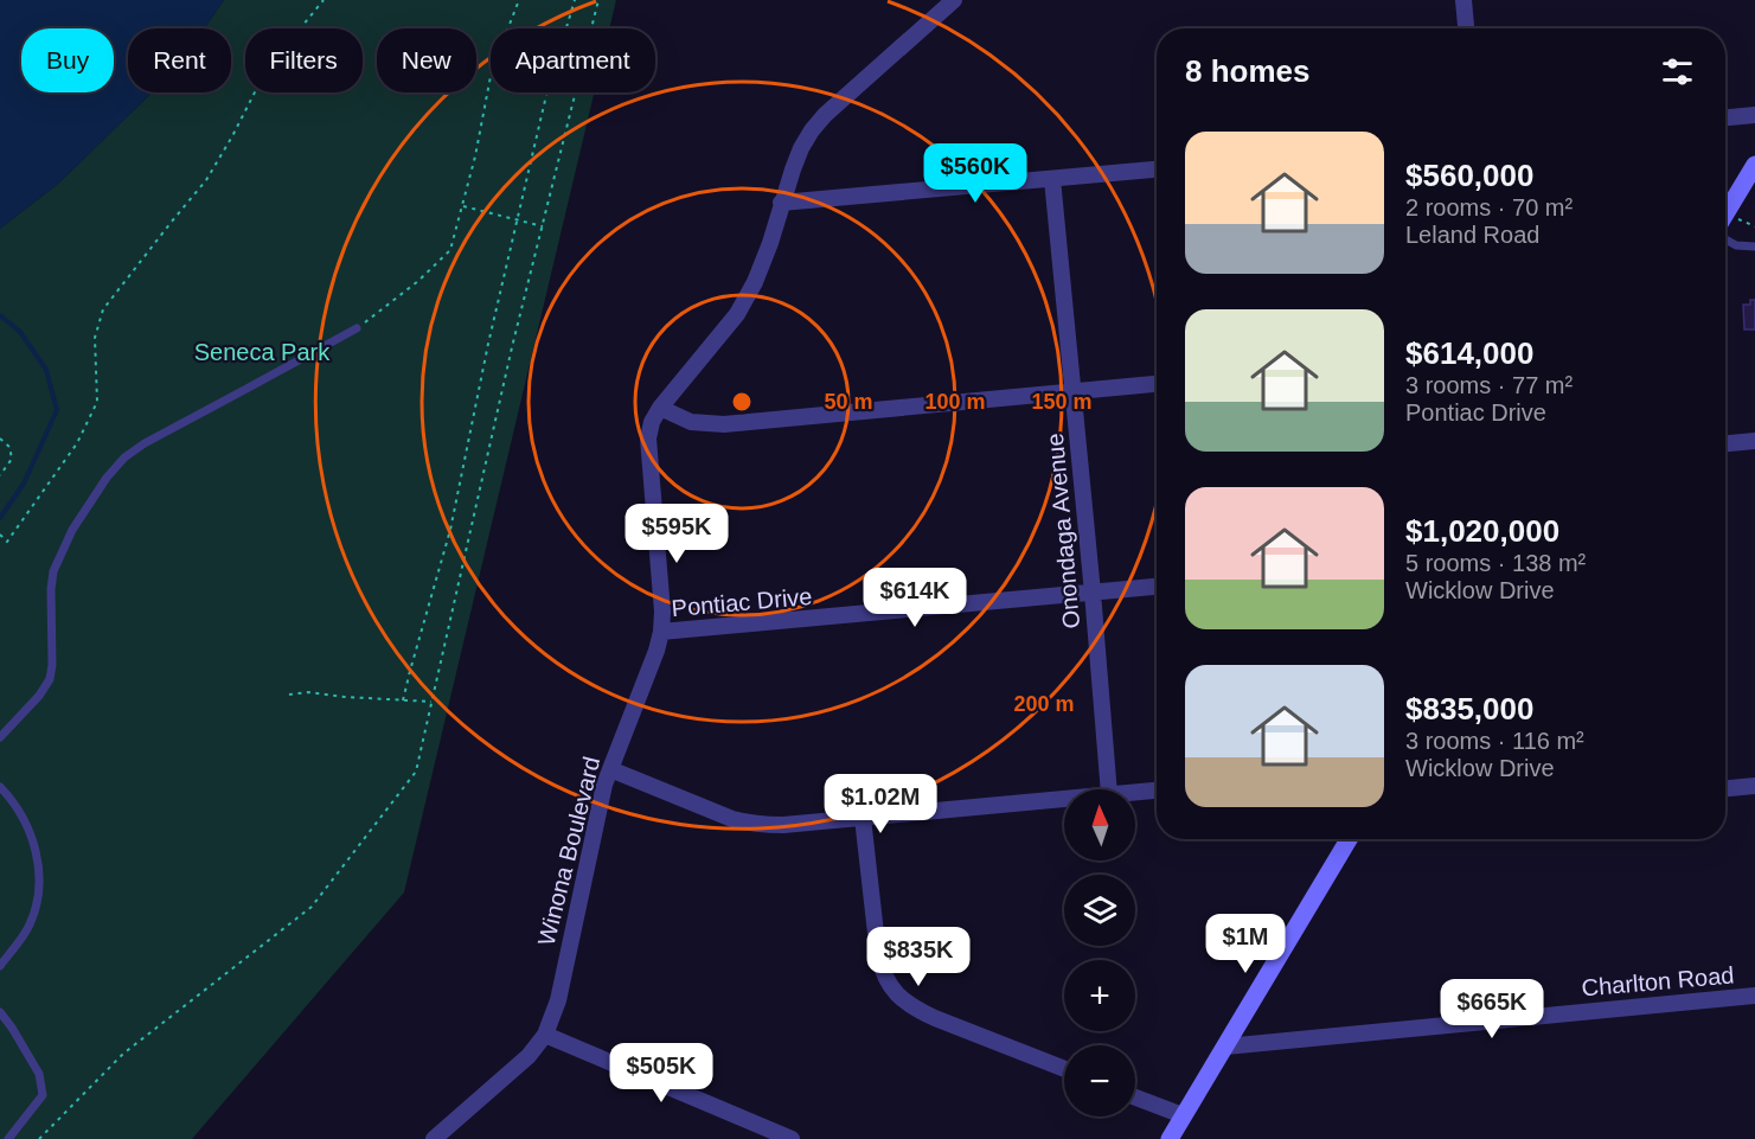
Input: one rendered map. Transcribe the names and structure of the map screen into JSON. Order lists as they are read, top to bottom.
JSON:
{
  "streets": {
    "street": [
      "Onondaga Avenue",
      "Pontiac Drive",
      "Winona Boulevard",
      "Charlton Road"
    ]
  },
  "crossings": [
    ["Onondaga Avenue", "Pontiac Drive"],
    ["Pontiac Drive", "Winona Boulevard"]
  ],
  "parks": ["Seneca Park"],
  "north": "top",
  "page": {
    "chip": [
      "Buy",
      "Rent",
      "Filters",
      "New",
      "Apartment"
    ],
    "heading": "8 homes",
    "list": [
      {
        "name": "$560,000",
        "note": "2 rooms · 70 m² · Leland Road"
      },
      {
        "name": "$614,000",
        "note": "3 rooms · 77 m² · Pontiac Drive"
      },
      {
        "name": "$1,020,000",
        "note": "5 rooms · 138 m² · Wicklow Drive"
      },
      {
        "name": "$835,000",
        "note": "3 rooms · 116 m² · Wicklow Drive"
      }
    ],
    "price": [
      "$560K",
      "$595K",
      "$614K",
      "$1.02M",
      "$1M",
      "$835K",
      "$665K",
      "$505K"
    ],
    "map_buttons": ["+", "−"]
  },
  "rings": [
    "50 m",
    "100 m",
    "150 m",
    "200 m"
  ]
}
